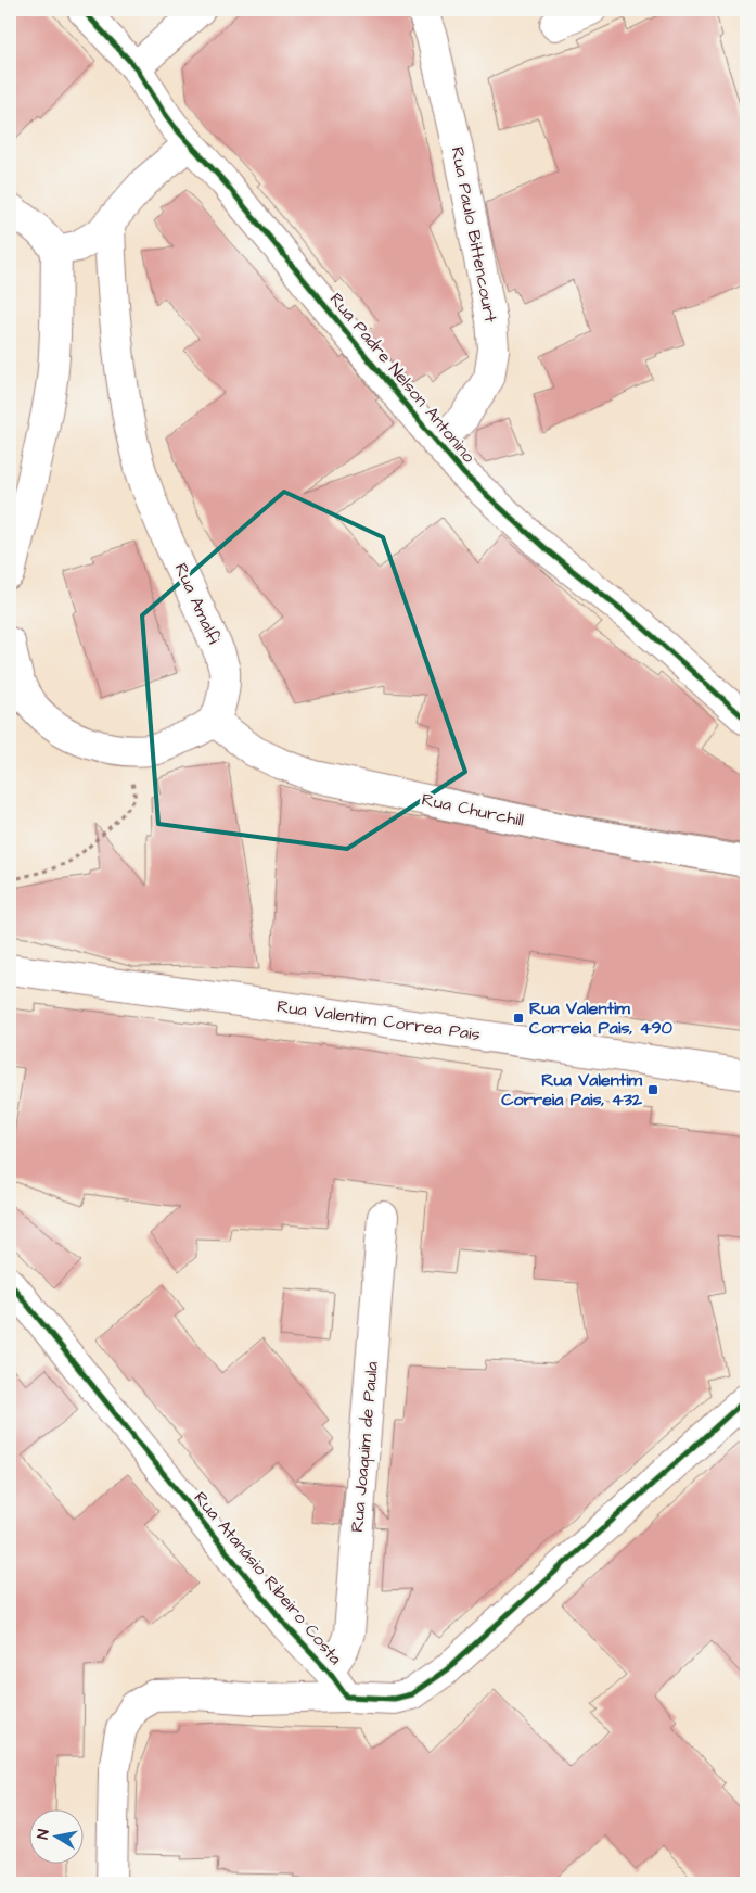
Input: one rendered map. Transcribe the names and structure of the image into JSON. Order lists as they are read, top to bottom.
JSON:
{
  "streets": {
    "street": [
      "Rua Paulo Bittencourt",
      "Rua Padre Nelson Antonino",
      "Rua Amalfi",
      "Rua Churchill",
      "Rua Valentim Correa Pais",
      "Rua Joaquim de Paula",
      "Rua Atanásio Ribeiro Costa"
    ]
  },
  "crossings": [
    ["Rua Paulo Bittencourt", "Rua Padre Nelson Antonino"],
    ["Rua Amalfi", "Rua Churchill"],
    ["Rua Joaquim de Paula", "Rua Atanásio Ribeiro Costa"]
  ],
  "places": {
    "transit": ["Rua Valentim Correia Pais, 490", "Rua Valentim Correia Pais, 432"]
  },
  "north": "left"
}
